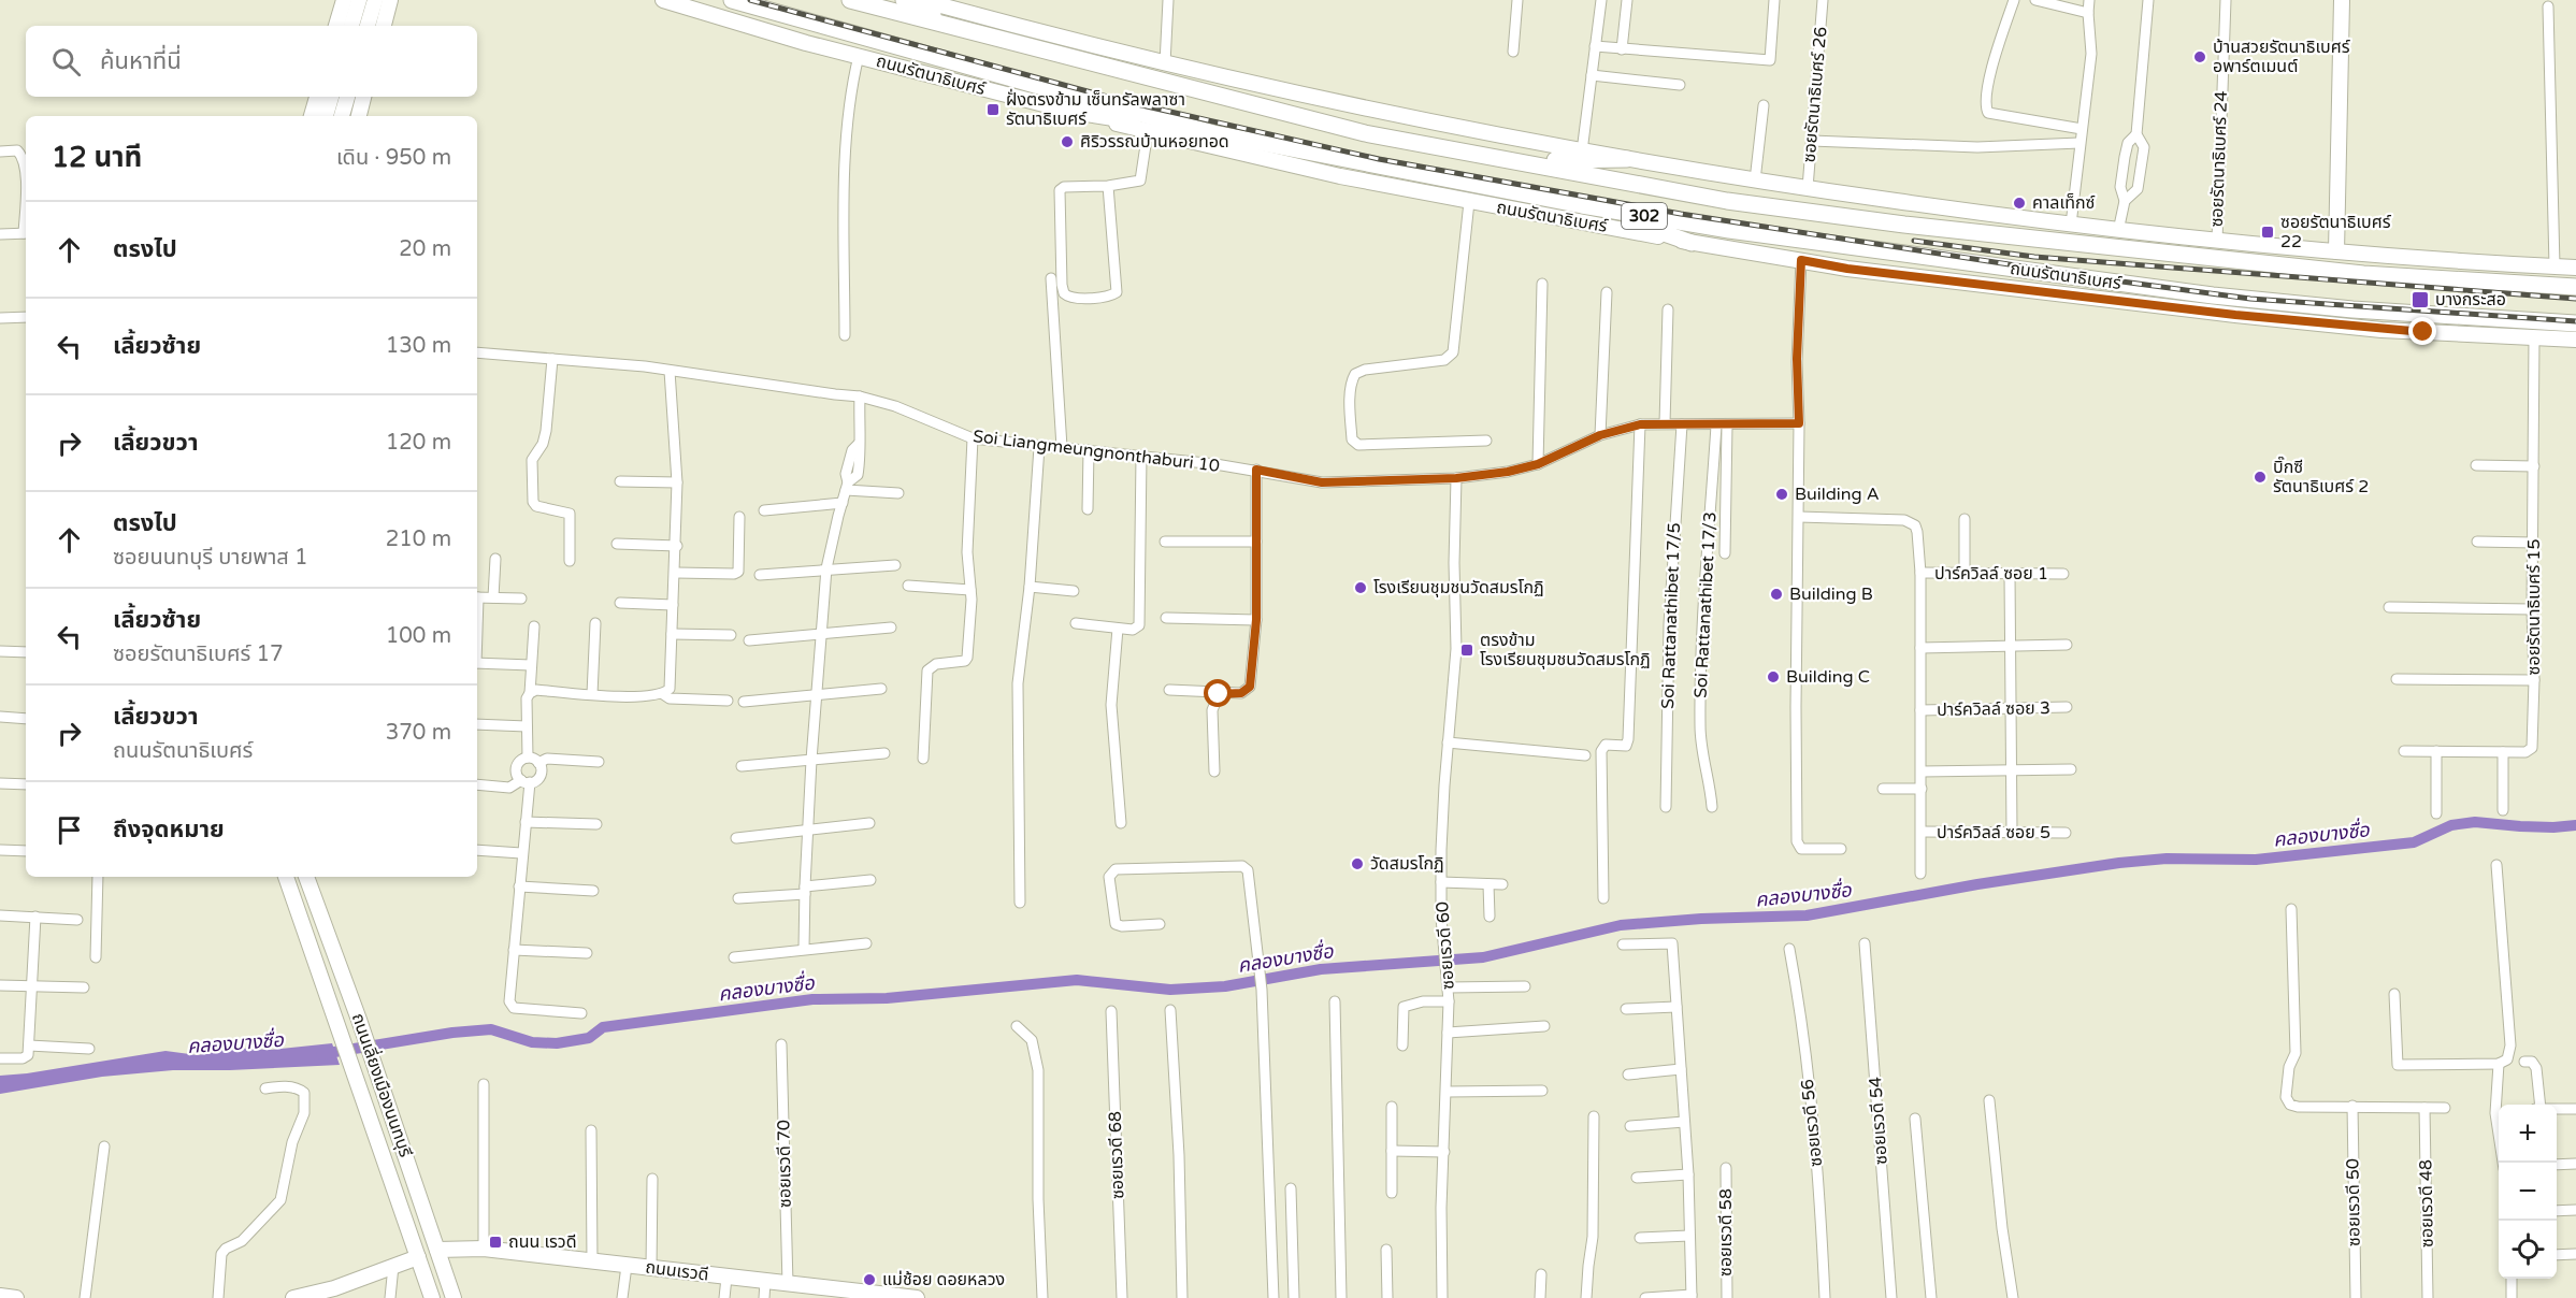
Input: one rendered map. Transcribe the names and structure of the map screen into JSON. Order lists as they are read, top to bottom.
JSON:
{
  "streets": {
    "main road": [
      "ถนนรัตนาธิเบศร์",
      "302",
      "ถนนเลี่ยงเมืองนนทบุรี",
      "ถนนเรวดี"
    ],
    "street": [
      "ซอยรัตนาธิเบศร์ 26",
      "ซอยรัตนาธิเบศร์ 24",
      "Soi Liangmeungnonthaburi 10",
      "ปาร์ควิลล์ ซอย 1",
      "Soi Rattanathibet 17/3",
      "ซอยรัตนาธิเบศร์ 15",
      "Soi Rattanathibet 17/5",
      "ปาร์ควิลล์ ซอย 3",
      "ปาร์ควิลล์ ซอย 5",
      "ซอยเรวดี 60",
      "ซอยเรวดี 54",
      "ซอยเรวดี 56",
      "ซอยเรวดี 68",
      "ซอยเรวดี 70",
      "ซอยเรวดี 50",
      "ซอยเรวดี 48",
      "ซอยเรวดี 58"
    ]
  },
  "crossings": [
    ["ถนนรัตนาธิเบศร์", "ซอยรัตนาธิเบศร์ 15"],
    ["Soi Liangmeungnonthaburi 10", "Soi Rattanathibet 17/3"],
    ["Soi Liangmeungnonthaburi 10", "Soi Rattanathibet 17/5"],
    ["Soi Liangmeungnonthaburi 10", "ซอยเรวดี 60"],
    ["ถนนเลี่ยงเมืองนนทบุรี", "ถนนเรวดี"],
    ["ซอยเรวดี 70", "ถนนเรวดี"]
  ],
  "water": ["คลองบางซื่อ"],
  "places": {
    "other": [
      "บ้านสวยรัตนาธิเบศร์ อพาร์ตเมนต์",
      "ศิริวรรณบ้านหอยทอด",
      "คาลเท็กซ์",
      "บิ๊กซี รัตนาธิเบศร์ 2",
      "Building A",
      "โรงเรียนชุมชนวัดสมรโกฏิ",
      "Building B",
      "Building C",
      "วัดสมรโกฏิ",
      "แม่ช้อย ดอยหลวง"
    ],
    "transit": [
      "ฝั่งตรงข้าม เซ็นทรัลพลาซา รัตนาธิเบศร์",
      "ซอยรัตนาธิเบศร์ 22",
      "บางกระสอ",
      "ตรงข้าม โรงเรียนชุมชนวัดสมรโกฏิ",
      "ถนน เรวดี"
    ]
  },
  "page": {
    "search": "ค้นหาที่นี่",
    "heading": ["12 นาที", "เดิน · 950 m"],
    "list": [
      ["ตรงไป", "20 m"],
      ["เลี้ยวซ้าย", "130 m"],
      ["เลี้ยวขวา", "120 m"],
      ["ตรงไป", "ซอยนนทบุรี บายพาส 1", "210 m"],
      ["เลี้ยวซ้าย", "ซอยรัตนาธิเบศร์ 17", "100 m"],
      ["เลี้ยวขวา", "ถนนรัตนาธิเบศร์", "370 m"],
      "ถึงจุดหมาย"
    ],
    "map_buttons": ["+", "−"]
  }
}
